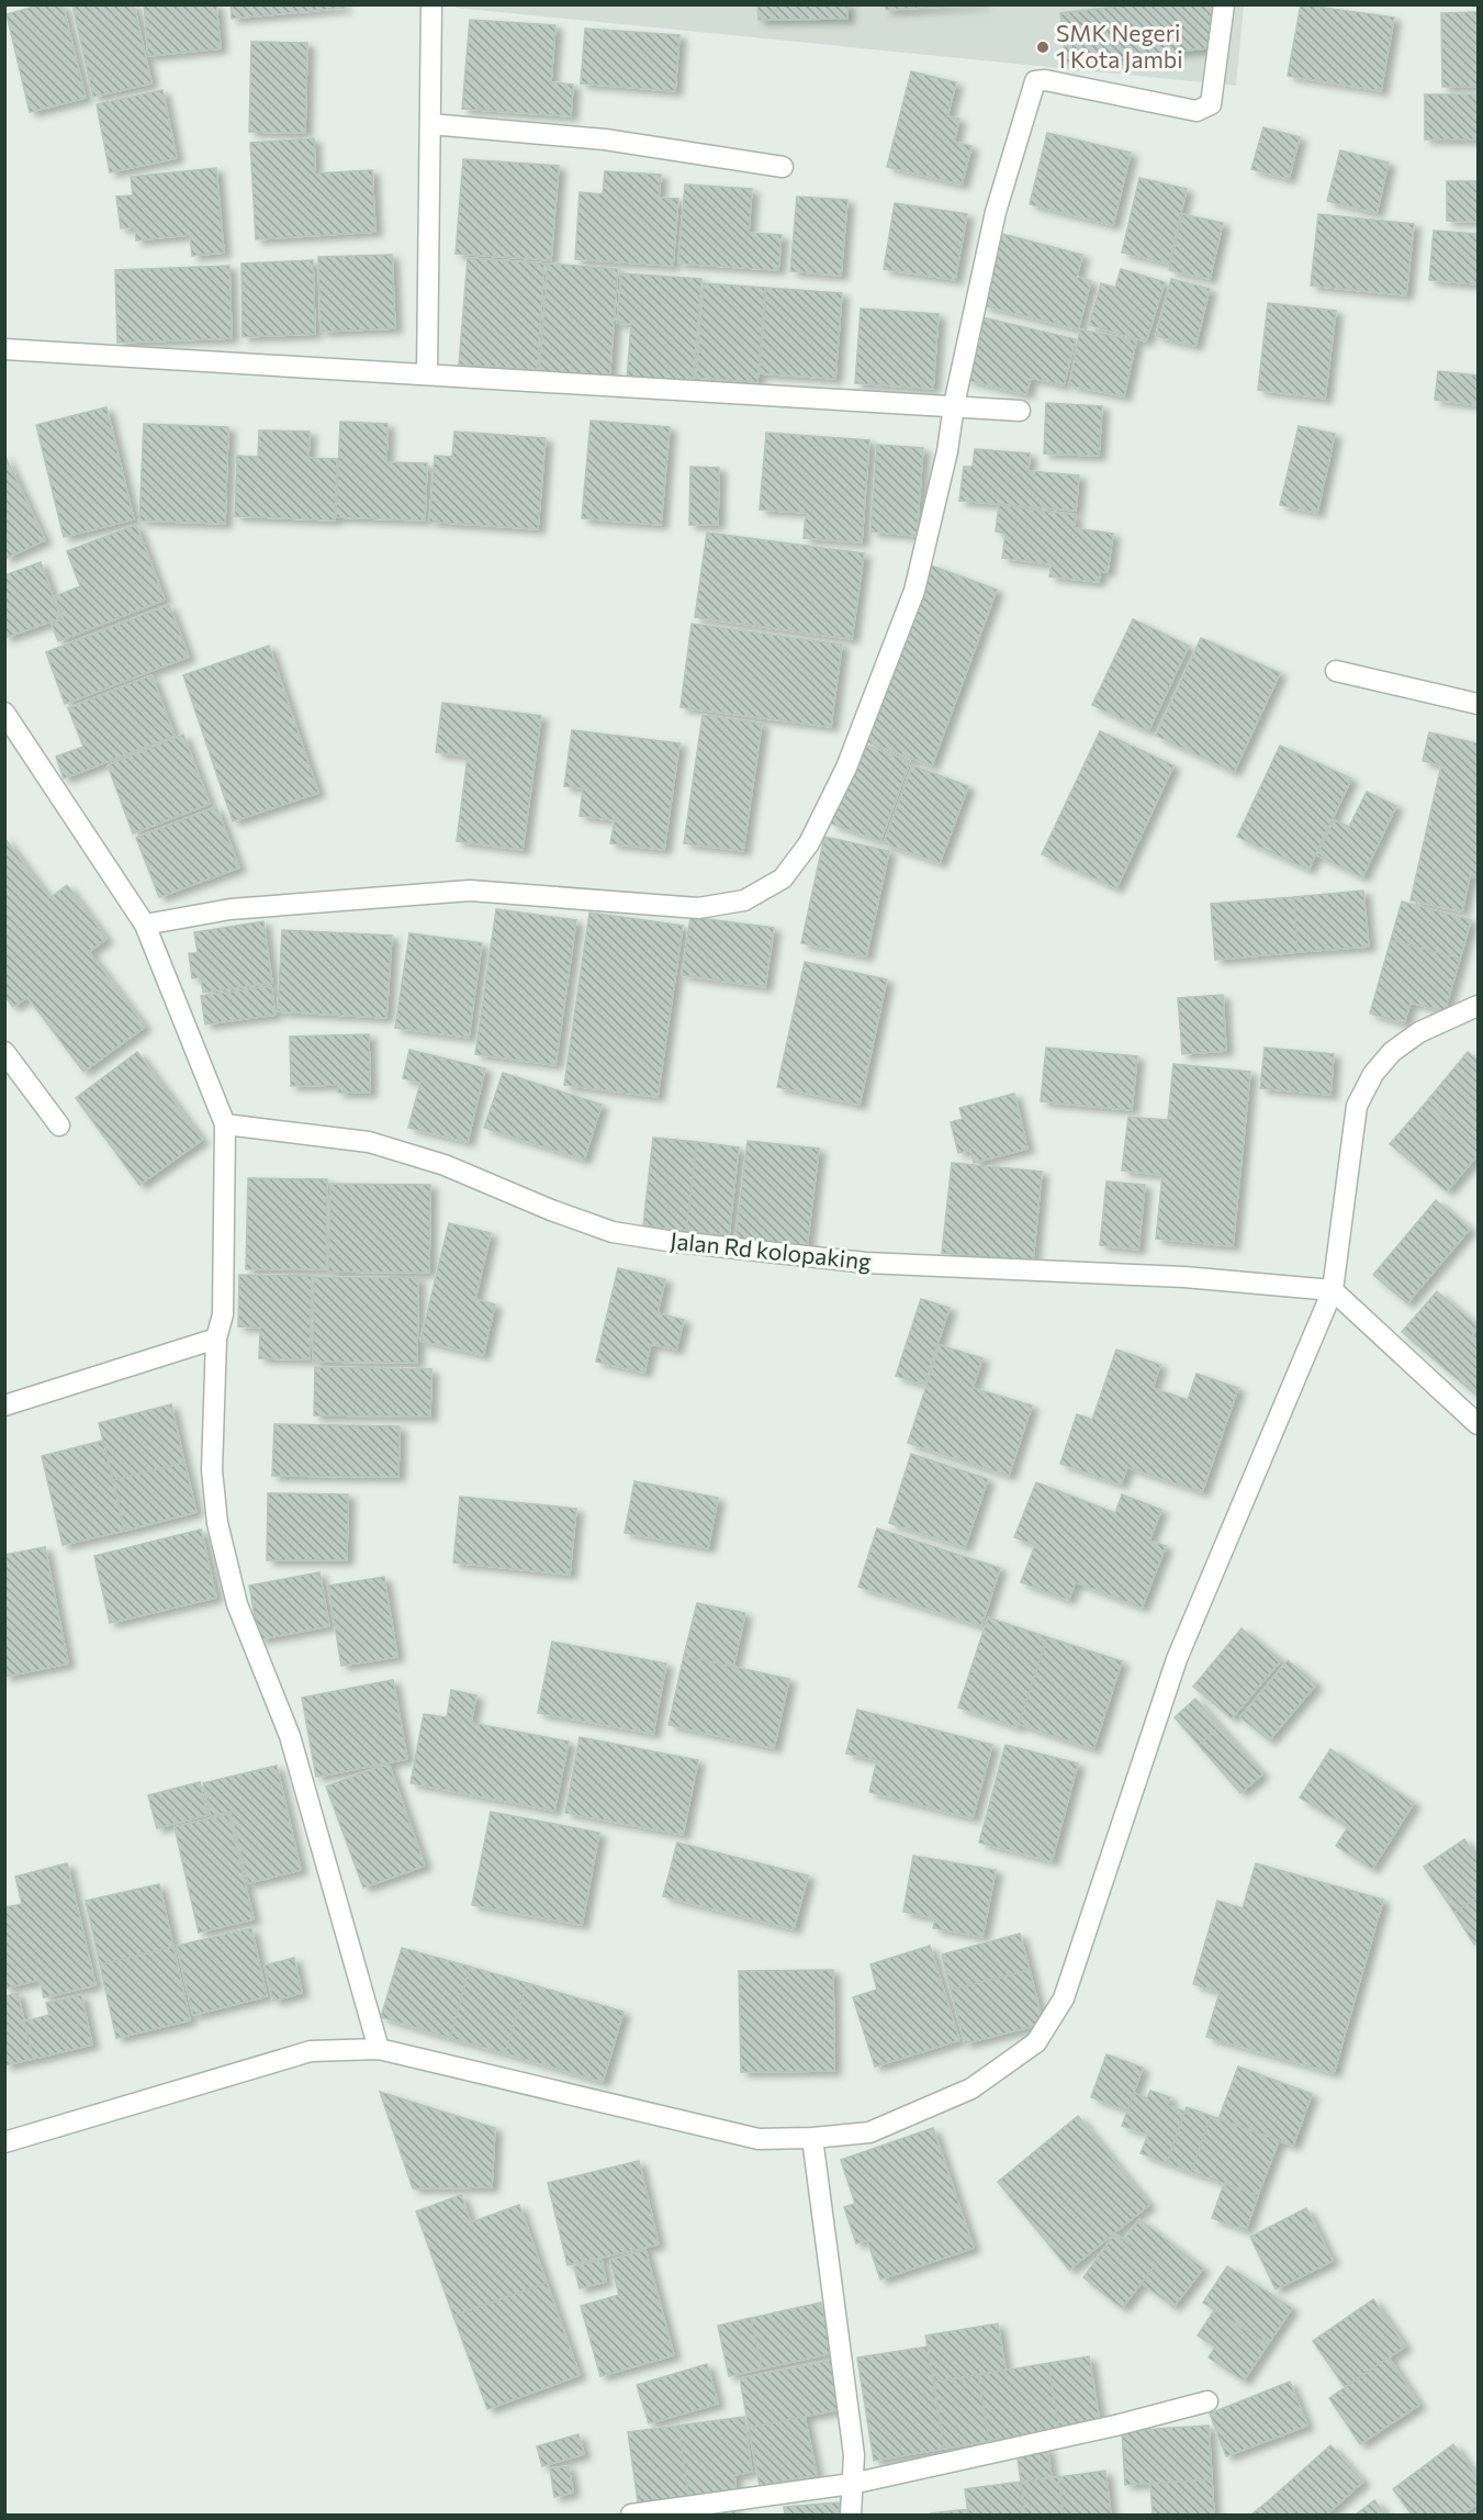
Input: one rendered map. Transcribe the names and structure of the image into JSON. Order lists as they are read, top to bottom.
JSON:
{
  "streets": {
    "street": ["Jalan Rd kolopaking"]
  },
  "places": ["SMK Negeri 1 Kota Jambi"]
}
